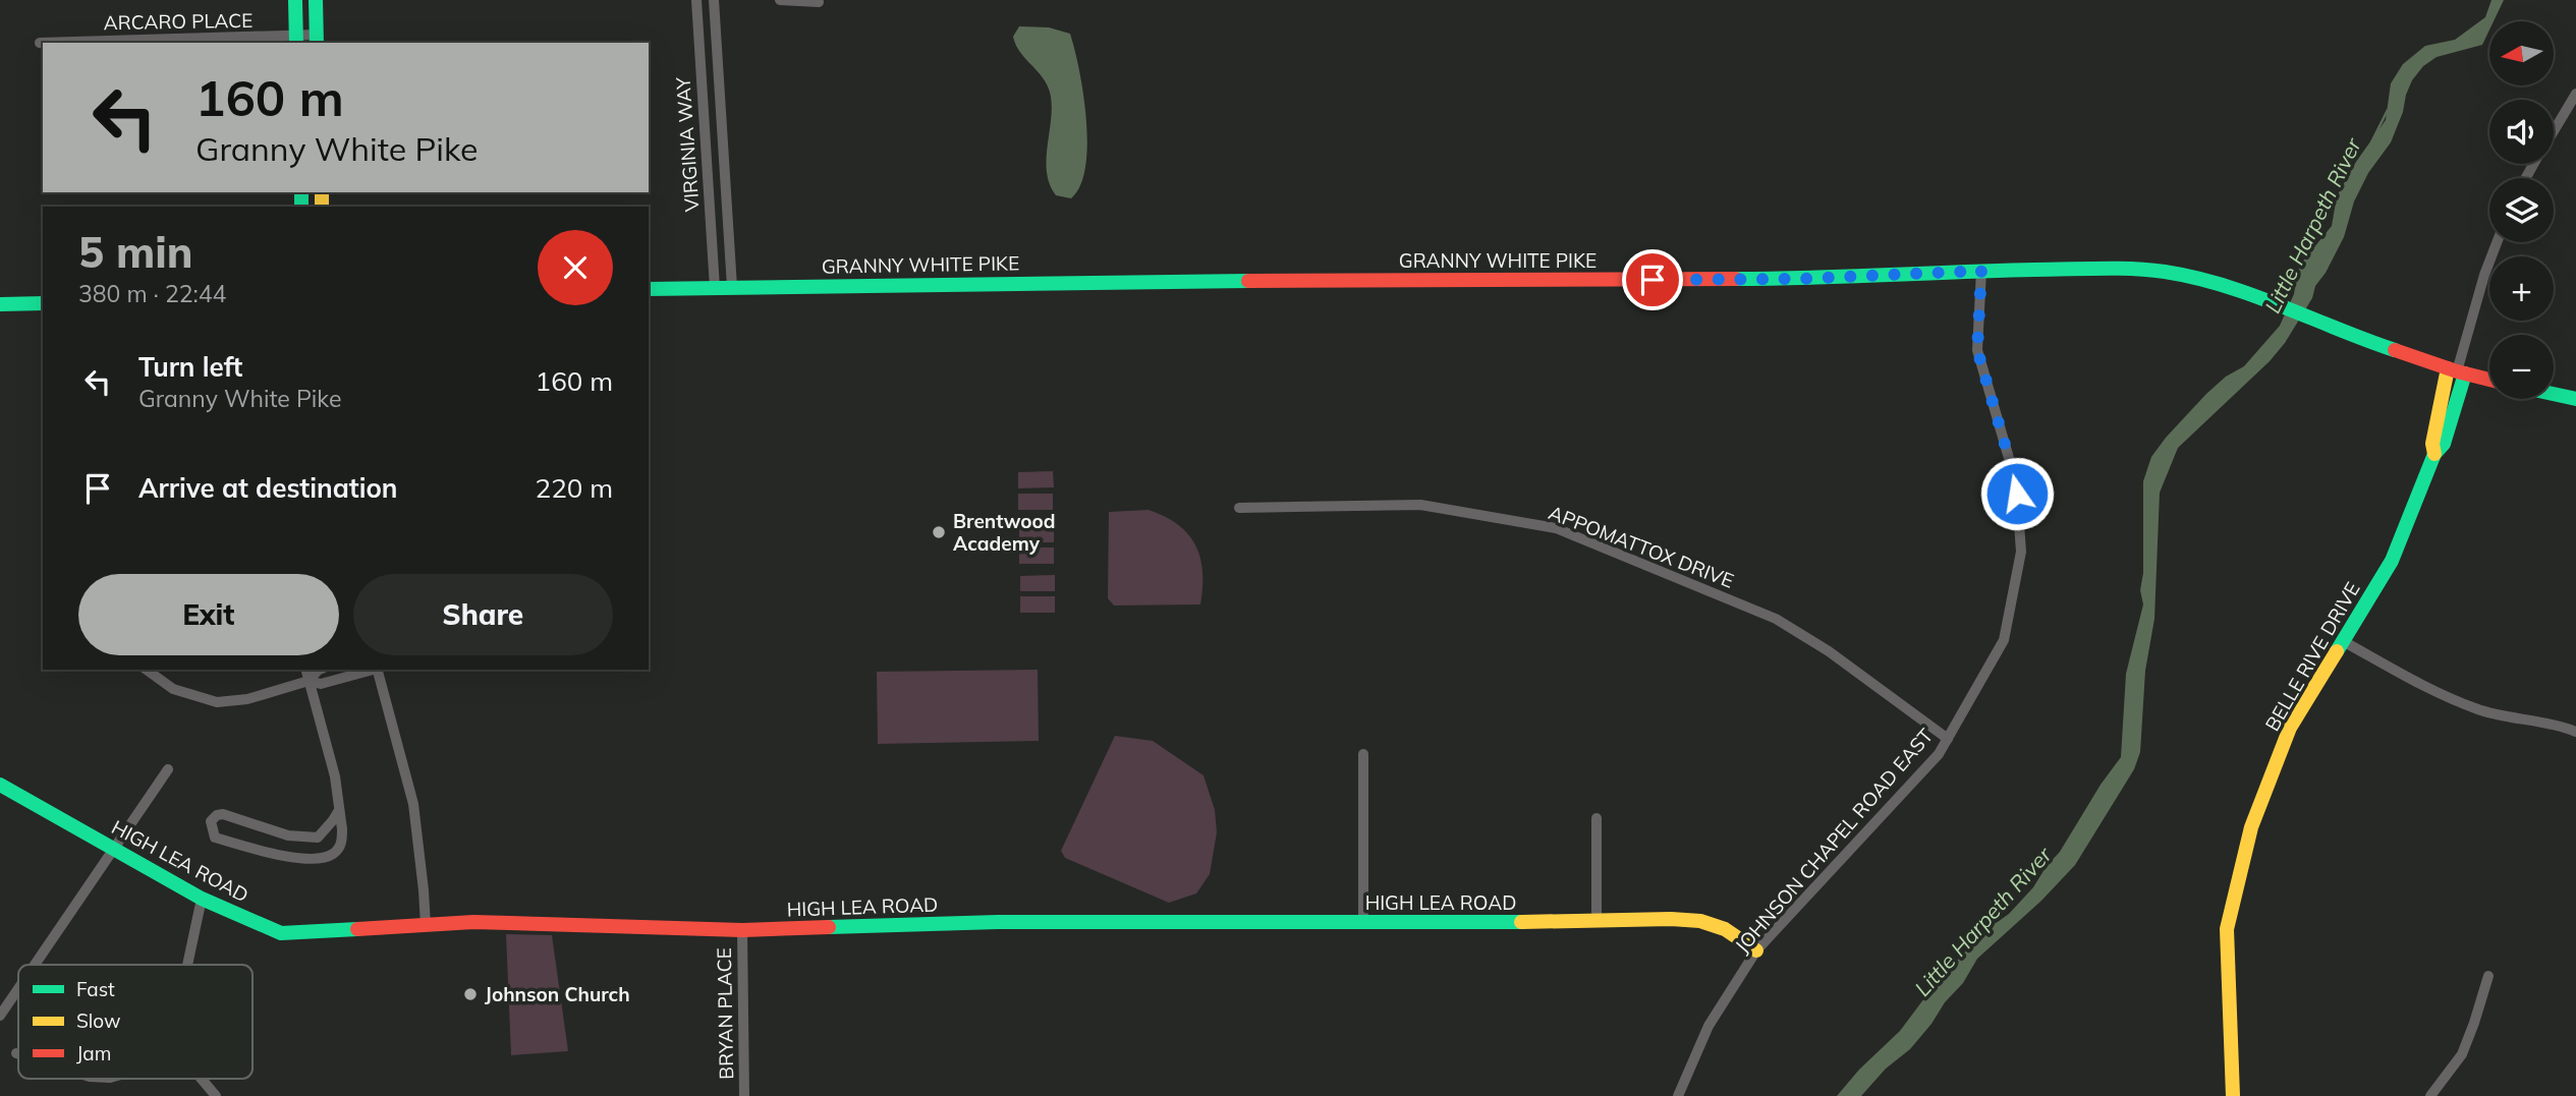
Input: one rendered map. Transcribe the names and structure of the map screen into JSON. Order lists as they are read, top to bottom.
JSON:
{
  "streets": {
    "street": [
      "ARCARO PLACE",
      "VIRGINIA WAY",
      "GRANNY WHITE PIKE",
      "APPOMATTOX DRIVE",
      "BELLE RIVE DRIVE",
      "JOHNSON CHAPEL ROAD EAST",
      "HIGH LEA ROAD",
      "BRYAN PLACE"
    ]
  },
  "crossings": [
    ["VIRGINIA WAY", "GRANNY WHITE PIKE"],
    ["GRANNY WHITE PIKE", "BELLE RIVE DRIVE"],
    ["GRANNY WHITE PIKE", "JOHNSON CHAPEL ROAD EAST"],
    ["APPOMATTOX DRIVE", "JOHNSON CHAPEL ROAD EAST"],
    ["JOHNSON CHAPEL ROAD EAST", "HIGH LEA ROAD"],
    ["HIGH LEA ROAD", "BRYAN PLACE"]
  ],
  "water": ["Little Harpeth River"],
  "places": ["Brentwood Academy", "Johnson Church"],
  "legend": ["Fast", "Slow", "Jam"],
  "north": "left",
  "page": {
    "map_buttons": ["+", "−"],
    "turn": ["160 m", "Granny White Pike"],
    "heading": ["5 min", "380 m · 22:44"],
    "list": [
      {
        "name": "Turn left",
        "note": "Granny White Pike",
        "value": "160 m"
      },
      {
        "name": "Arrive at destination",
        "value": "220 m"
      }
    ],
    "buttons": ["Exit", "Share"]
  }
}
